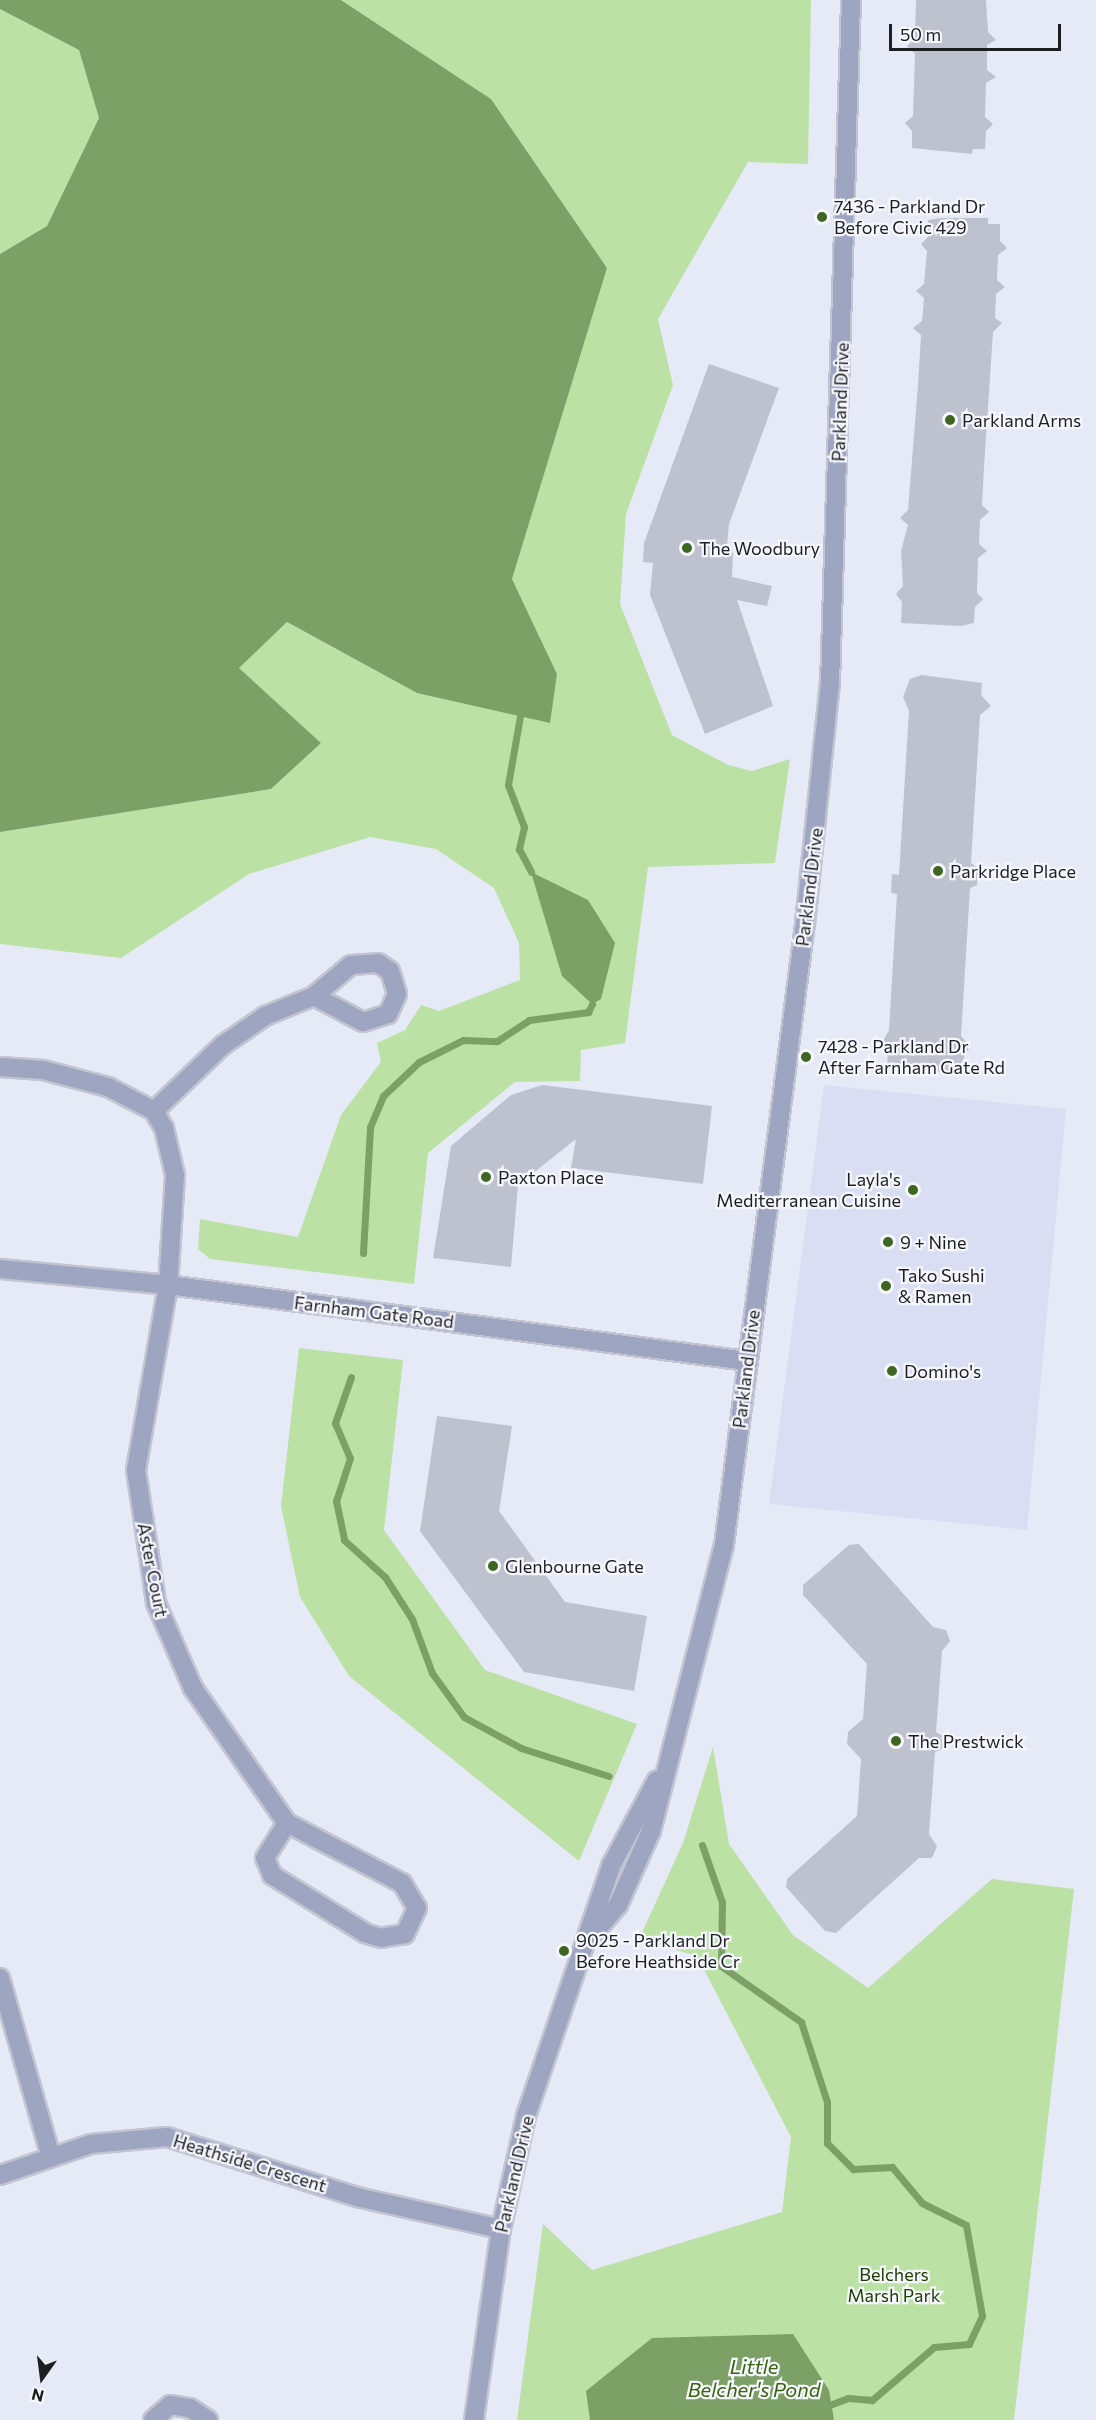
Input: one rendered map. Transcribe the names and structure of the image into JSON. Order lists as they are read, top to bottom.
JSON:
{
  "streets": {
    "street": [
      "Parkland Drive",
      "Farnham Gate Road",
      "Aster Court",
      "Heathside Crescent"
    ]
  },
  "crossings": [
    ["Parkland Drive", "Farnham Gate Road"],
    ["Parkland Drive", "Heathside Crescent"],
    ["Farnham Gate Road", "Aster Court"]
  ],
  "water": ["Little Belcher's Pond"],
  "parks": ["Belchers Marsh Park"],
  "places": [
    "7436 - Parkland Dr Before Civic 429",
    "Parkland Arms",
    "The Woodbury",
    "Parkridge Place",
    "7428 - Parkland Dr After Farnham Gate Rd",
    "Paxton Place",
    "Layla's Mediterranean Cuisine",
    "9 + Nine",
    "Tako Sushi & Ramen",
    "Domino's",
    "Glenbourne Gate",
    "The Prestwick",
    "9025 - Parkland Dr Before Heathside Cr"
  ],
  "scale_bar": "50 m",
  "north": "bottom"
}
